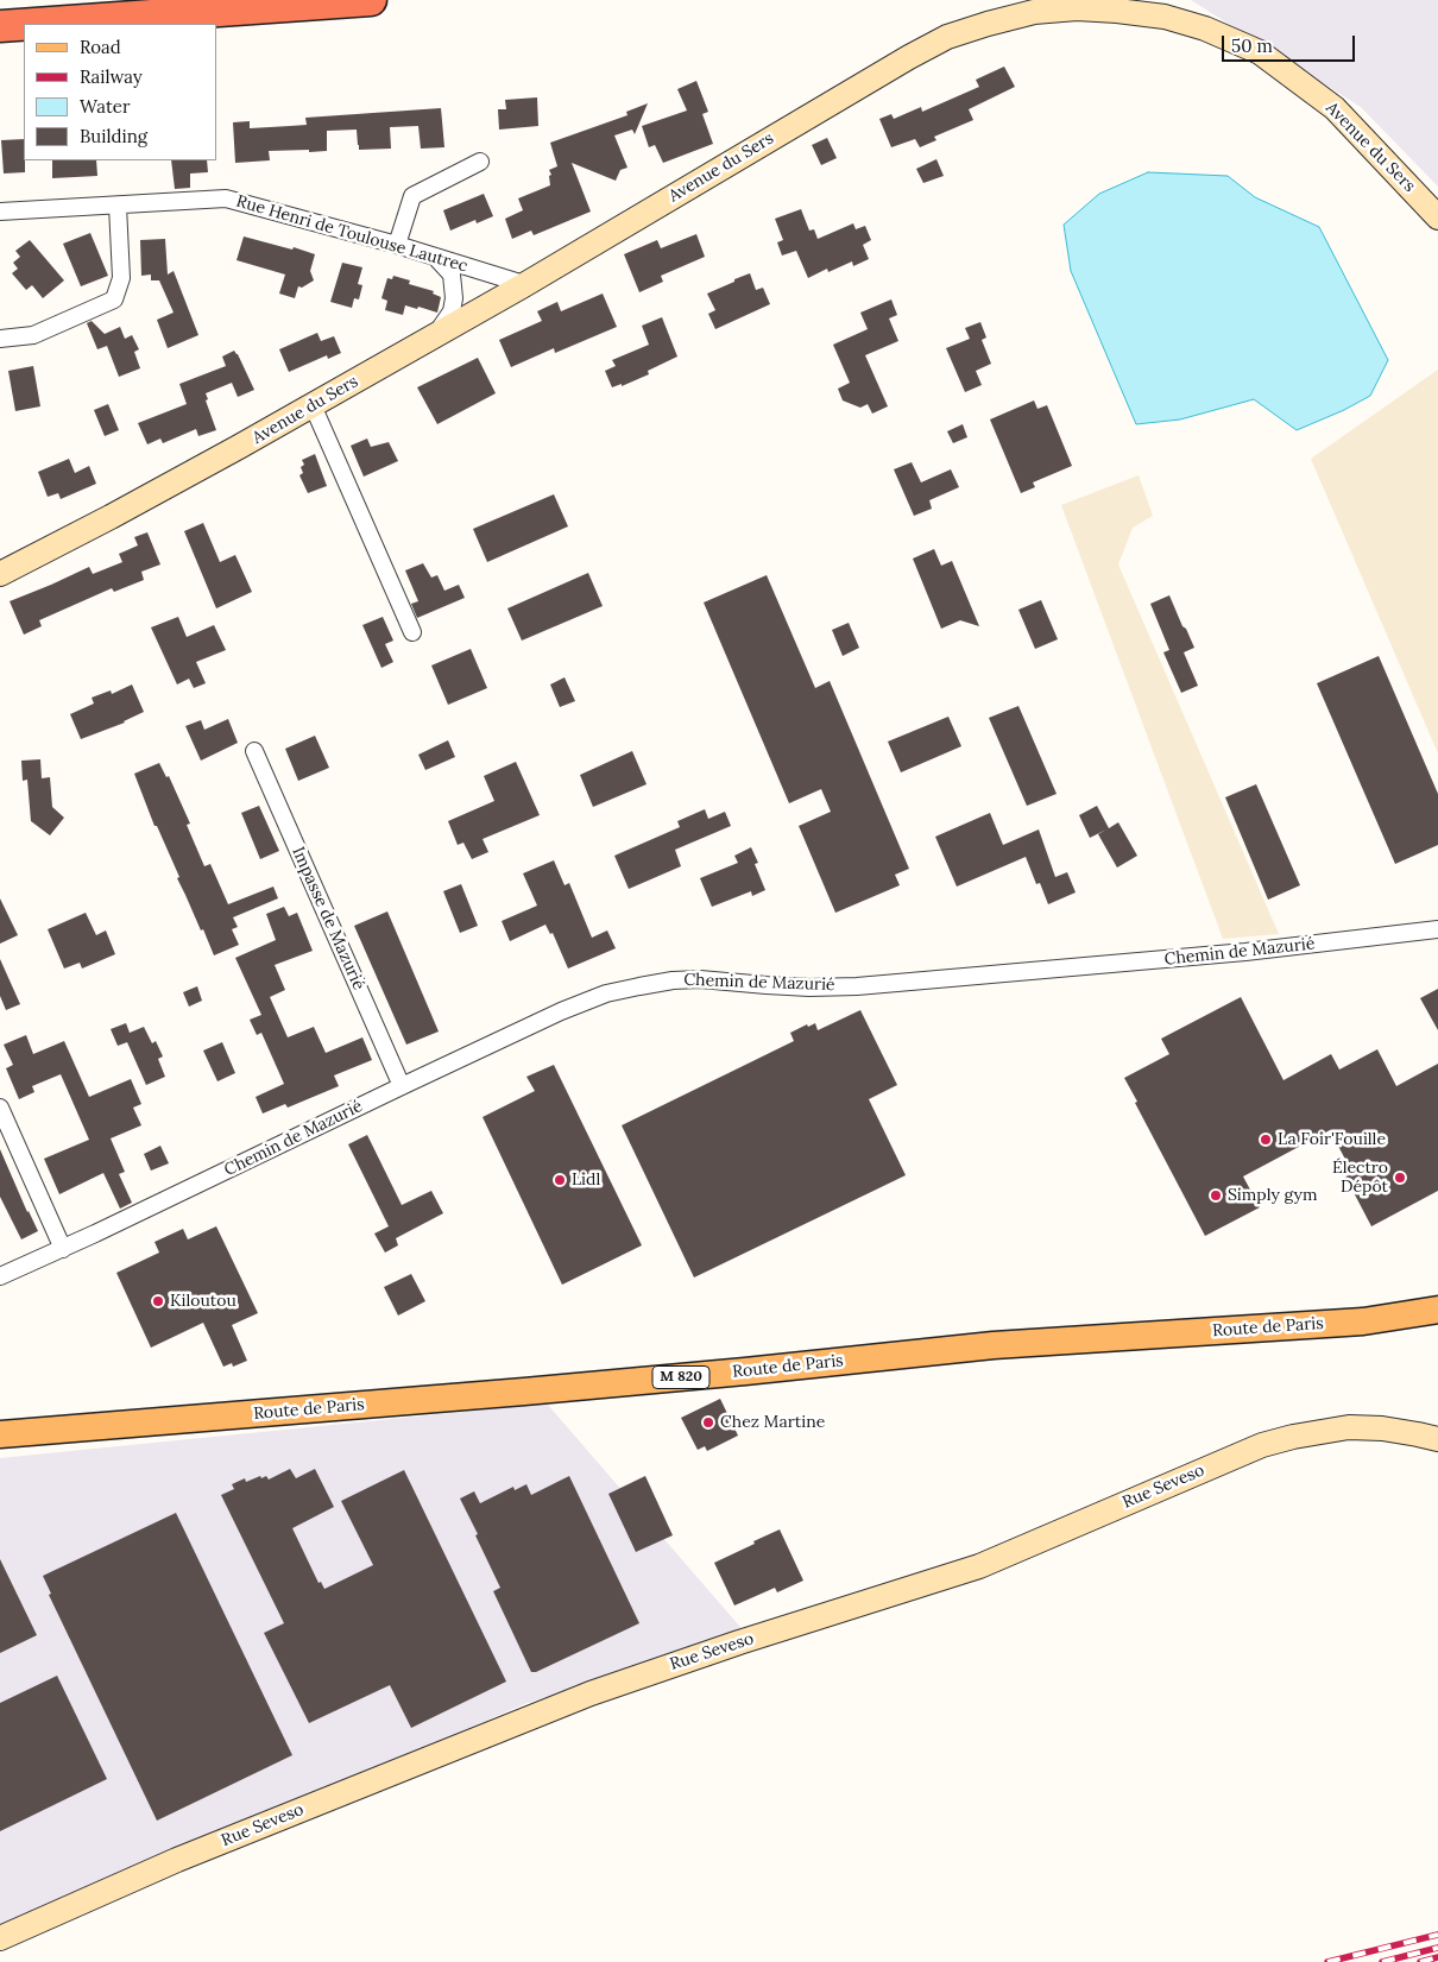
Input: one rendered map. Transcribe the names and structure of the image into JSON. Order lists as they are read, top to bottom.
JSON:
{
  "streets": {
    "main road": ["Route de Paris", "M 820"],
    "street": [
      "Avenue du Sers",
      "Rue Henri de Toulouse Lautrec",
      "Impasse de Mazurié",
      "Chemin de Mazurié",
      "Rue Seveso"
    ]
  },
  "crossings": [
    ["Avenue du Sers", "Rue Henri de Toulouse Lautrec"],
    ["Impasse de Mazurié", "Chemin de Mazurié"]
  ],
  "places": [
    "La Foir'Fouille",
    "Électro Dépôt",
    "Lidl",
    "Simply gym",
    "Kiloutou",
    "Chez Martine"
  ],
  "legend": [
    "Road",
    "Railway",
    "Water",
    "Building"
  ],
  "scale_bar": "50 m"
}
